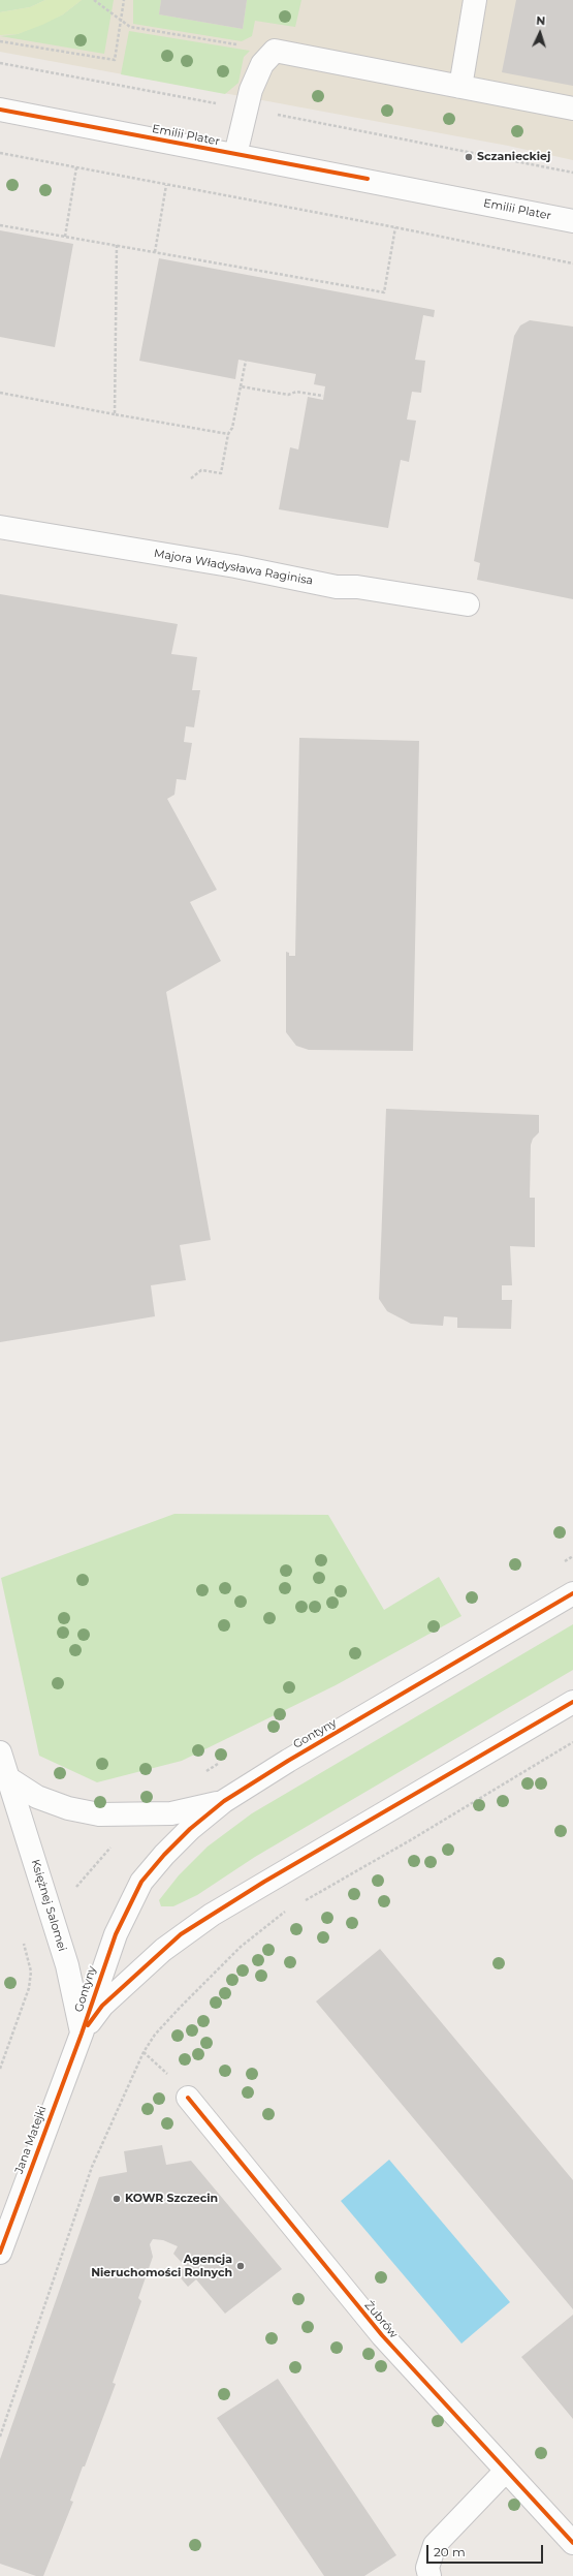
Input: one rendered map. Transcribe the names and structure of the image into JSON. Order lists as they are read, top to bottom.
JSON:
{
  "streets": {
    "street": [
      "Emilii Plater",
      "Majora Władysława Raginisa",
      "Gontyny",
      "Księżnej Salomei",
      "Jana Matejki",
      "Żubrów"
    ]
  },
  "crossings": [
    ["Gontyny", "Księżnej Salomei"],
    ["Gontyny", "Jana Matejki"],
    ["Księżnej Salomei", "Jana Matejki"]
  ],
  "places": ["Sczanieckiej", "KOWR Szczecin", "Agencja Nieruchomości Rolnych"],
  "scale_bar": "20 m",
  "north": "top"
}
